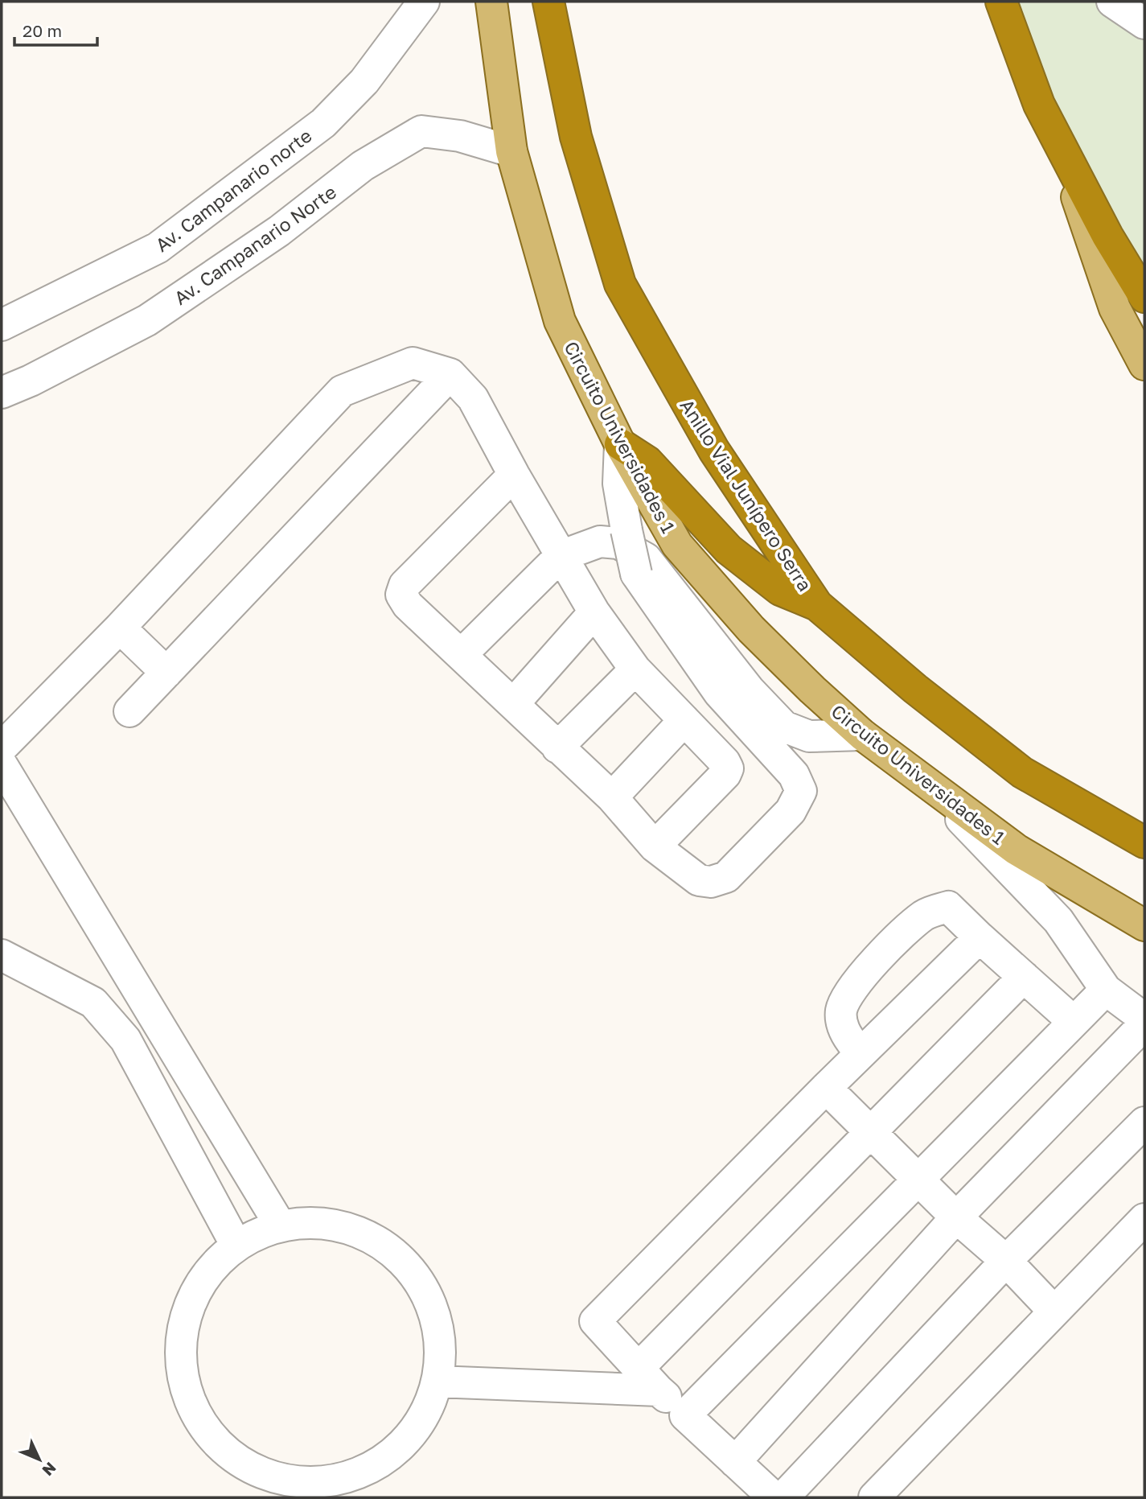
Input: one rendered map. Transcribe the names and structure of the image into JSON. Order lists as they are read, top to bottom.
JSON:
{
  "streets": {
    "highway": ["Anillo Vial Junípero Serra"],
    "main road": ["Circuito Universidades 1"],
    "street": ["Av. Campanario norte", "Av. Campanario Norte"]
  },
  "crossings": [
    ["Av. Campanario Norte", "Circuito Universidades 1"]
  ],
  "scale_bar": "20 m",
  "north": "bottom right"
}
